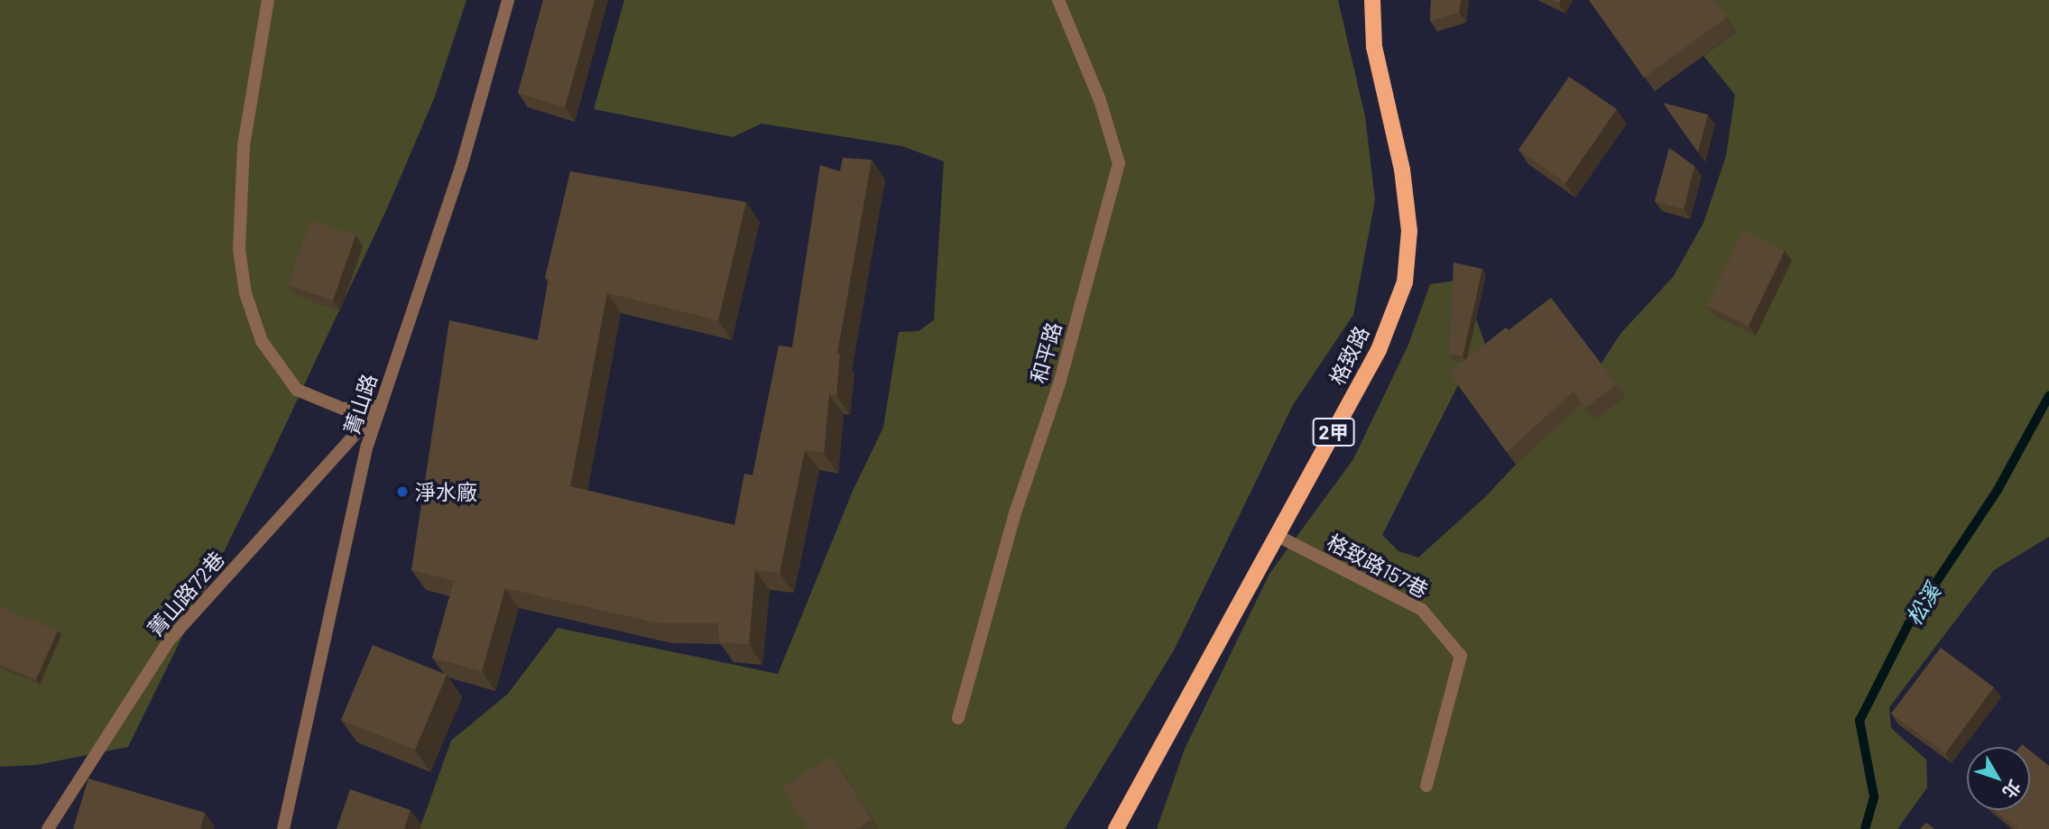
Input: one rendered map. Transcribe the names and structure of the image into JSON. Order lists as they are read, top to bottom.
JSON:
{
  "streets": {
    "main road": ["格致路", "2甲"],
    "street": [
      "和平路",
      "菁山路",
      "格致路157巷",
      "菁山路72巷"
    ]
  },
  "crossings": [
    ["格致路", "格致路157巷"],
    ["菁山路", "菁山路72巷"]
  ],
  "water": ["松溪"],
  "places": ["淨水廠"],
  "north": "bottom right"
}
